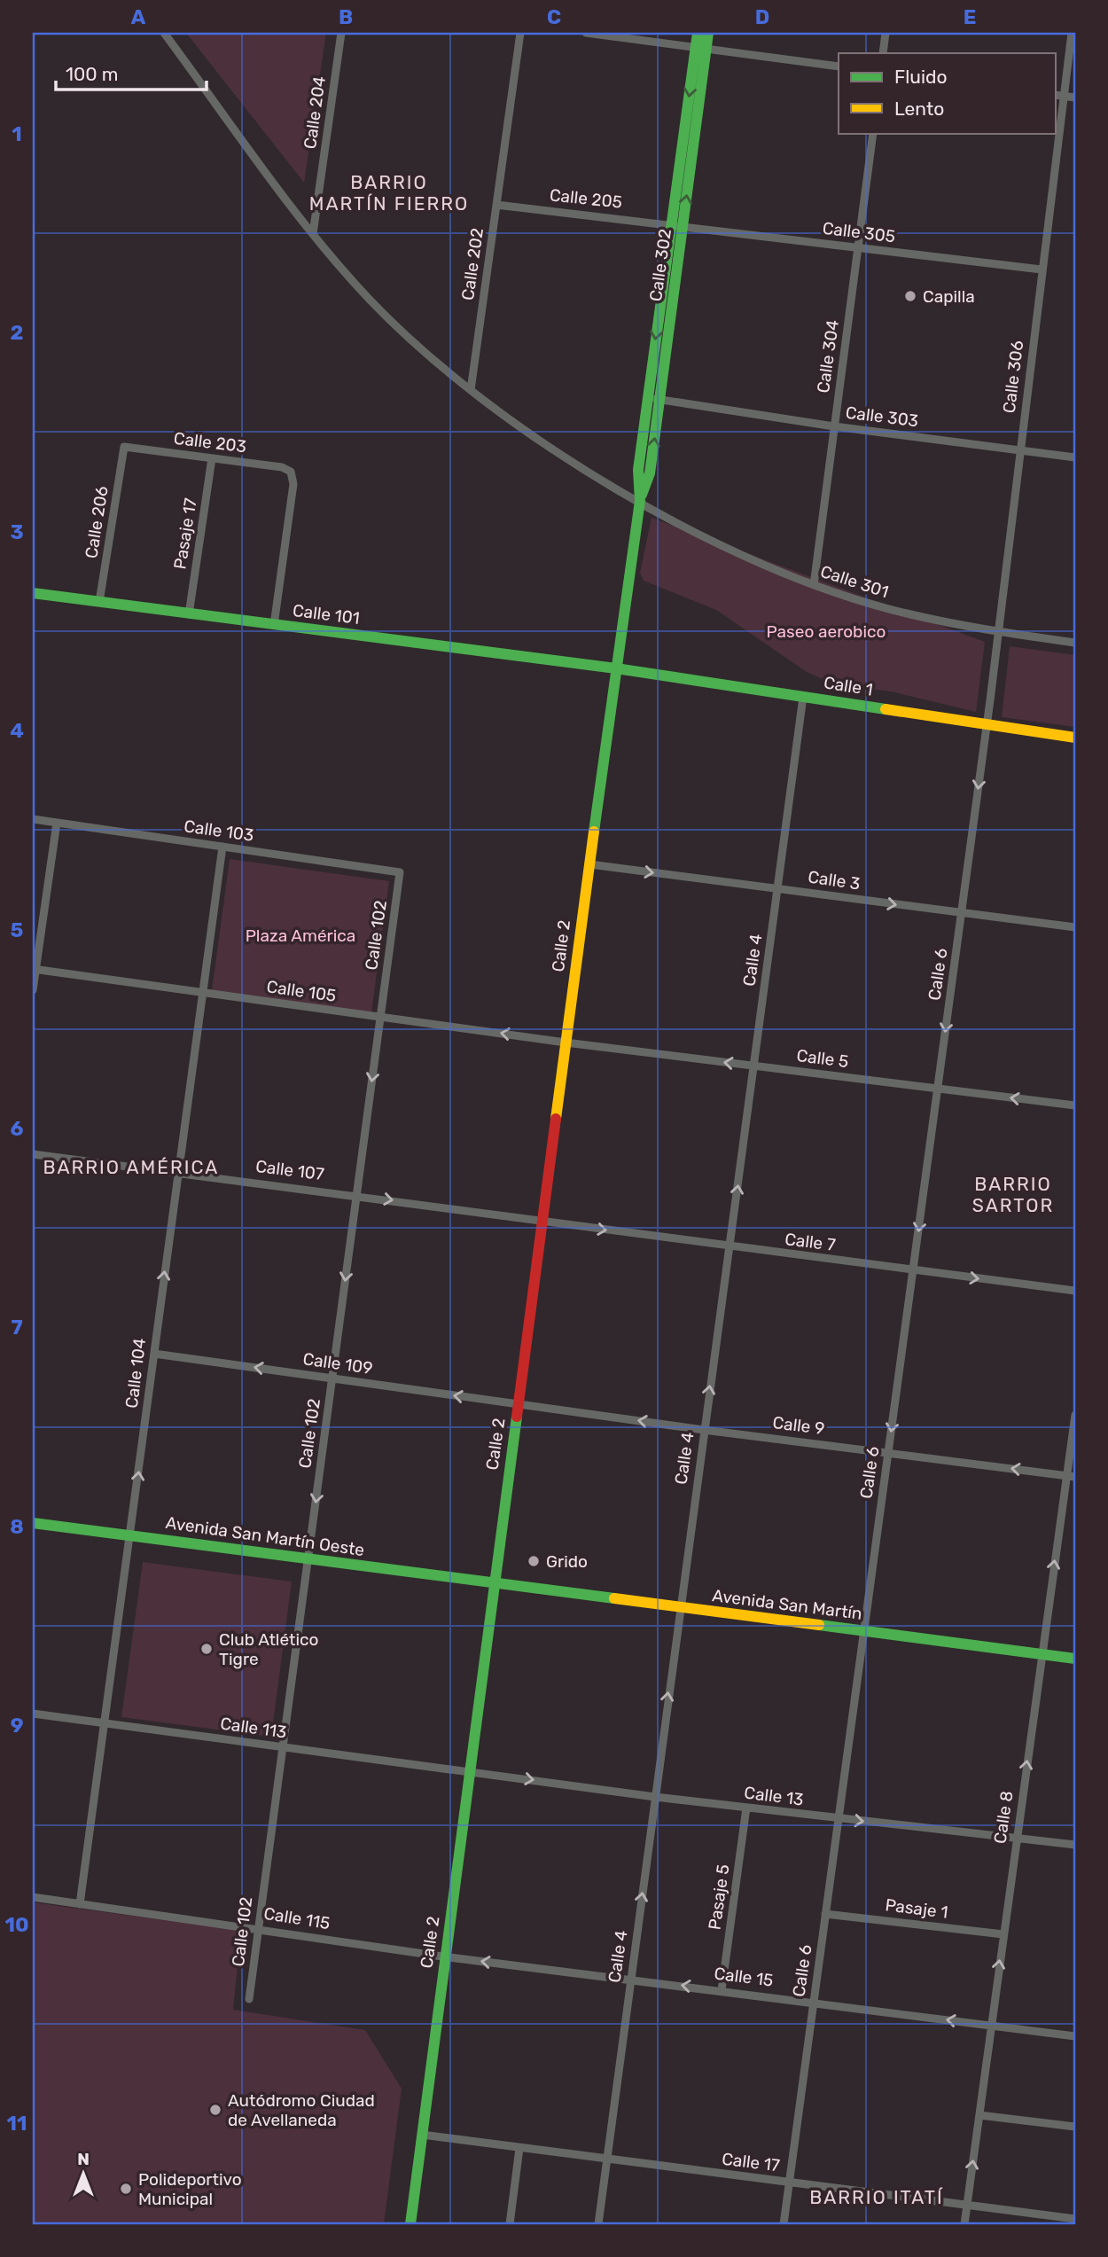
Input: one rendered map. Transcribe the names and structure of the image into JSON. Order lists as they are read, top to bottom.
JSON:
{
  "streets": {
    "street": [
      "Calle 204",
      "Calle 205",
      "Calle 305",
      "Calle 202",
      "Calle 302",
      "Calle 304",
      "Calle 306",
      "Calle 303",
      "Calle 203",
      "Calle 206",
      "Pasaje 17",
      "Calle 301",
      "Calle 101",
      "Calle 1",
      "Calle 103",
      "Calle 3",
      "Calle 102",
      "Calle 2",
      "Calle 4",
      "Calle 6",
      "Calle 105",
      "Calle 5",
      "Calle 107",
      "Calle 7",
      "Calle 109",
      "Calle 104",
      "Calle 9",
      "Avenida San Martín Oeste",
      "Avenida San Martín",
      "Calle 113",
      "Calle 13",
      "Calle 8",
      "Pasaje 5",
      "Pasaje 1",
      "Calle 115",
      "Calle 15",
      "Calle 17"
    ]
  },
  "crossings": [
    ["Calle 204", "Calle 301"],
    ["Calle 205", "Calle 305"],
    ["Calle 205", "Calle 202"],
    ["Calle 205", "Calle 302"],
    ["Calle 305", "Calle 302"],
    ["Calle 305", "Calle 304"],
    ["Calle 305", "Calle 306"],
    ["Calle 202", "Calle 301"],
    ["Calle 302", "Calle 303"],
    ["Calle 302", "Calle 301"],
    ["Calle 302", "Calle 101"],
    ["Calle 302", "Calle 1"],
    ["Calle 302", "Calle 2"],
    ["Calle 304", "Calle 303"],
    ["Calle 304", "Calle 301"],
    ["Calle 306", "Calle 303"],
    ["Calle 306", "Calle 301"],
    ["Calle 306", "Calle 1"],
    ["Calle 306", "Calle 6"],
    ["Calle 203", "Calle 206"],
    ["Calle 203", "Pasaje 17"],
    ["Calle 203", "Calle 101"],
    ["Calle 206", "Calle 101"],
    ["Pasaje 17", "Calle 101"],
    ["Calle 101", "Calle 1"],
    ["Calle 101", "Calle 2"],
    ["Calle 1", "Calle 2"],
    ["Calle 1", "Calle 4"],
    ["Calle 1", "Calle 6"],
    ["Calle 103", "Calle 102"],
    ["Calle 103", "Calle 104"],
    ["Calle 3", "Calle 2"],
    ["Calle 3", "Calle 4"],
    ["Calle 3", "Calle 6"],
    ["Calle 102", "Calle 105"],
    ["Calle 102", "Calle 107"],
    ["Calle 102", "Calle 109"],
    ["Calle 102", "Avenida San Martín Oeste"],
    ["Calle 102", "Calle 113"],
    ["Calle 102", "Calle 115"],
    ["Calle 2", "Calle 105"],
    ["Calle 2", "Calle 5"],
    ["Calle 2", "Calle 107"],
    ["Calle 2", "Calle 7"],
    ["Calle 2", "Calle 109"],
    ["Calle 2", "Calle 9"],
    ["Calle 2", "Avenida San Martín Oeste"],
    ["Calle 2", "Avenida San Martín"],
    ["Calle 2", "Calle 113"],
    ["Calle 2", "Calle 13"],
    ["Calle 2", "Calle 115"],
    ["Calle 2", "Calle 15"],
    ["Calle 2", "Calle 17"],
    ["Calle 4", "Calle 5"],
    ["Calle 4", "Calle 7"],
    ["Calle 4", "Calle 9"],
    ["Calle 4", "Avenida San Martín"],
    ["Calle 4", "Calle 13"],
    ["Calle 4", "Calle 15"],
    ["Calle 4", "Calle 17"],
    ["Calle 6", "Calle 5"],
    ["Calle 6", "Calle 7"],
    ["Calle 6", "Calle 9"],
    ["Calle 6", "Avenida San Martín"],
    ["Calle 6", "Calle 13"],
    ["Calle 6", "Pasaje 1"],
    ["Calle 6", "Calle 15"],
    ["Calle 6", "Calle 17"],
    ["Calle 105", "Calle 5"],
    ["Calle 105", "Calle 104"],
    ["Calle 107", "Calle 7"],
    ["Calle 107", "Calle 104"],
    ["Calle 109", "Calle 104"],
    ["Calle 109", "Calle 9"],
    ["Calle 104", "Avenida San Martín Oeste"],
    ["Calle 104", "Calle 113"],
    ["Calle 104", "Calle 115"],
    ["Calle 9", "Calle 8"],
    ["Avenida San Martín Oeste", "Avenida San Martín"],
    ["Avenida San Martín", "Calle 8"],
    ["Calle 113", "Calle 13"],
    ["Calle 13", "Calle 8"],
    ["Calle 13", "Pasaje 5"],
    ["Calle 8", "Pasaje 1"],
    ["Calle 8", "Calle 15"],
    ["Calle 8", "Calle 17"],
    ["Pasaje 5", "Calle 15"],
    ["Calle 115", "Calle 15"]
  ],
  "one_way": [
    "Calle 3",
    "Calle 102",
    "Calle 4",
    "Calle 6",
    "Calle 5",
    "Calle 107",
    "Calle 7",
    "Calle 109",
    "Calle 9",
    "Calle 13",
    "Calle 8",
    "Calle 15"
  ],
  "districts": [
    "BARRIO MARTÍN FIERRO",
    "BARRIO AMÉRICA",
    "BARRIO SARTOR",
    "BARRIO ITATÍ"
  ],
  "parks": ["Paseo aerobico", "Plaza América"],
  "places": [
    "Capilla",
    "Grido",
    "Club Atlético Tigre",
    "Autódromo Ciudad de Avellaneda",
    "Polideportivo Municipal"
  ],
  "legend": ["Fluido", "Lento"],
  "scale_bar": "100 m",
  "north": "top",
  "grid": {
    "columns": [
      "A",
      "B",
      "C",
      "D",
      "E"
    ],
    "rows": [
      "1",
      "2",
      "3",
      "4",
      "5",
      "6",
      "7",
      "8",
      "9",
      "10",
      "11"
    ]
  }
}
